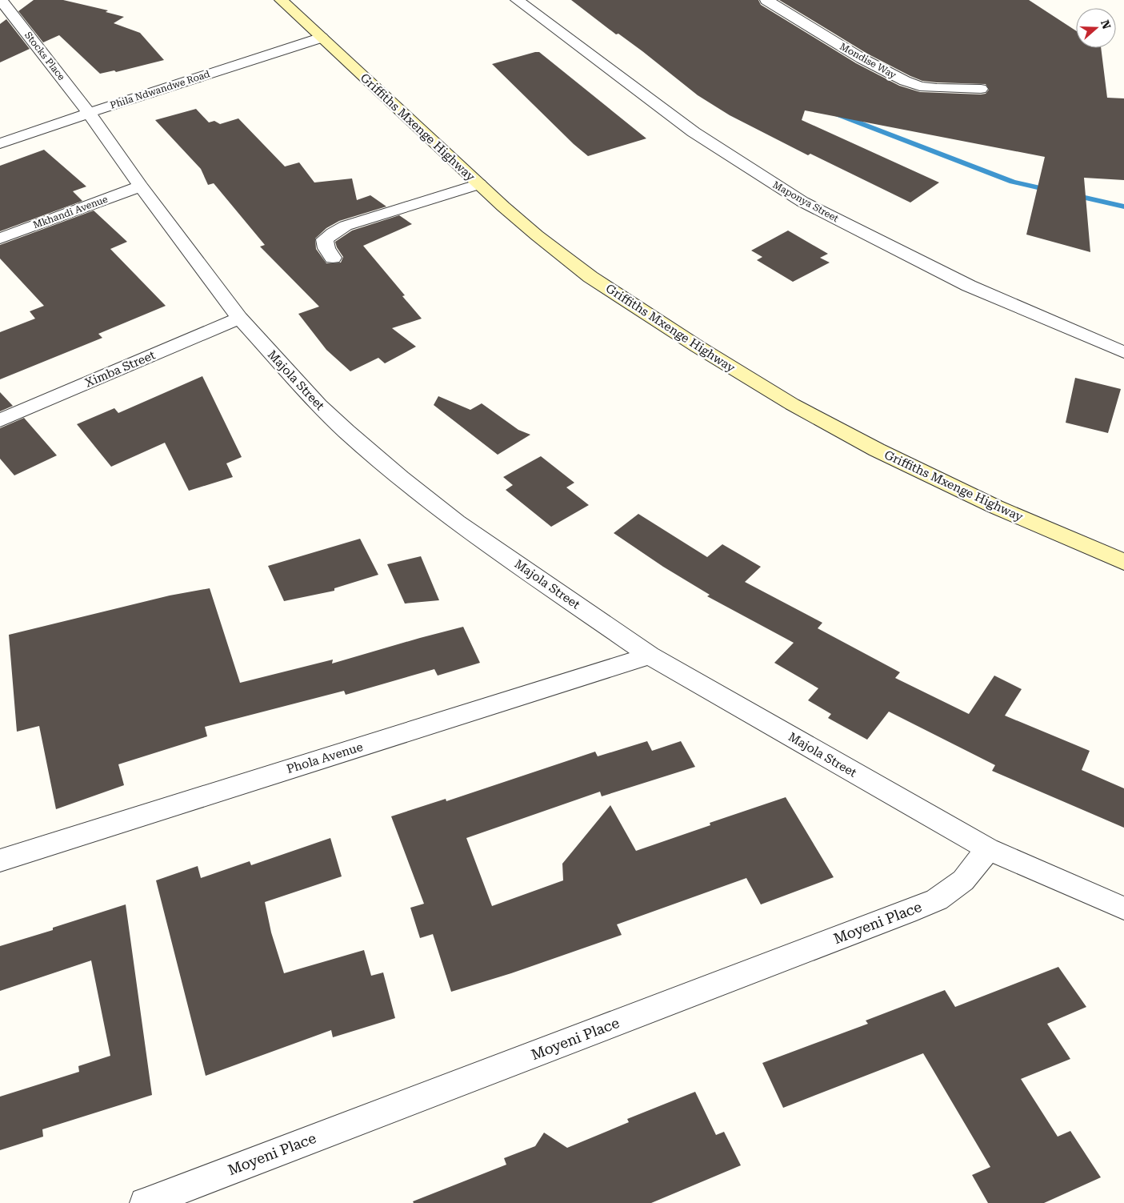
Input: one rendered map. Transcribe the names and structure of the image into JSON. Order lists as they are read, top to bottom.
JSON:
{
  "streets": {
    "street": [
      "Stocks Place",
      "Mondise Way",
      "Phila Ndwandwe Road",
      "Griffiths Mxenge Highway",
      "Maponya Street",
      "Mkhandi Avenue",
      "Ximba Street",
      "Majola Street",
      "Phola Avenue",
      "Moyeni Place"
    ]
  },
  "crossings": [
    ["Stocks Place", "Phila Ndwandwe Road"],
    ["Stocks Place", "Majola Street"],
    ["Phila Ndwandwe Road", "Griffiths Mxenge Highway"],
    ["Phila Ndwandwe Road", "Majola Street"],
    ["Mkhandi Avenue", "Majola Street"],
    ["Ximba Street", "Majola Street"],
    ["Majola Street", "Phola Avenue"],
    ["Majola Street", "Moyeni Place"]
  ],
  "north": "right"
}
